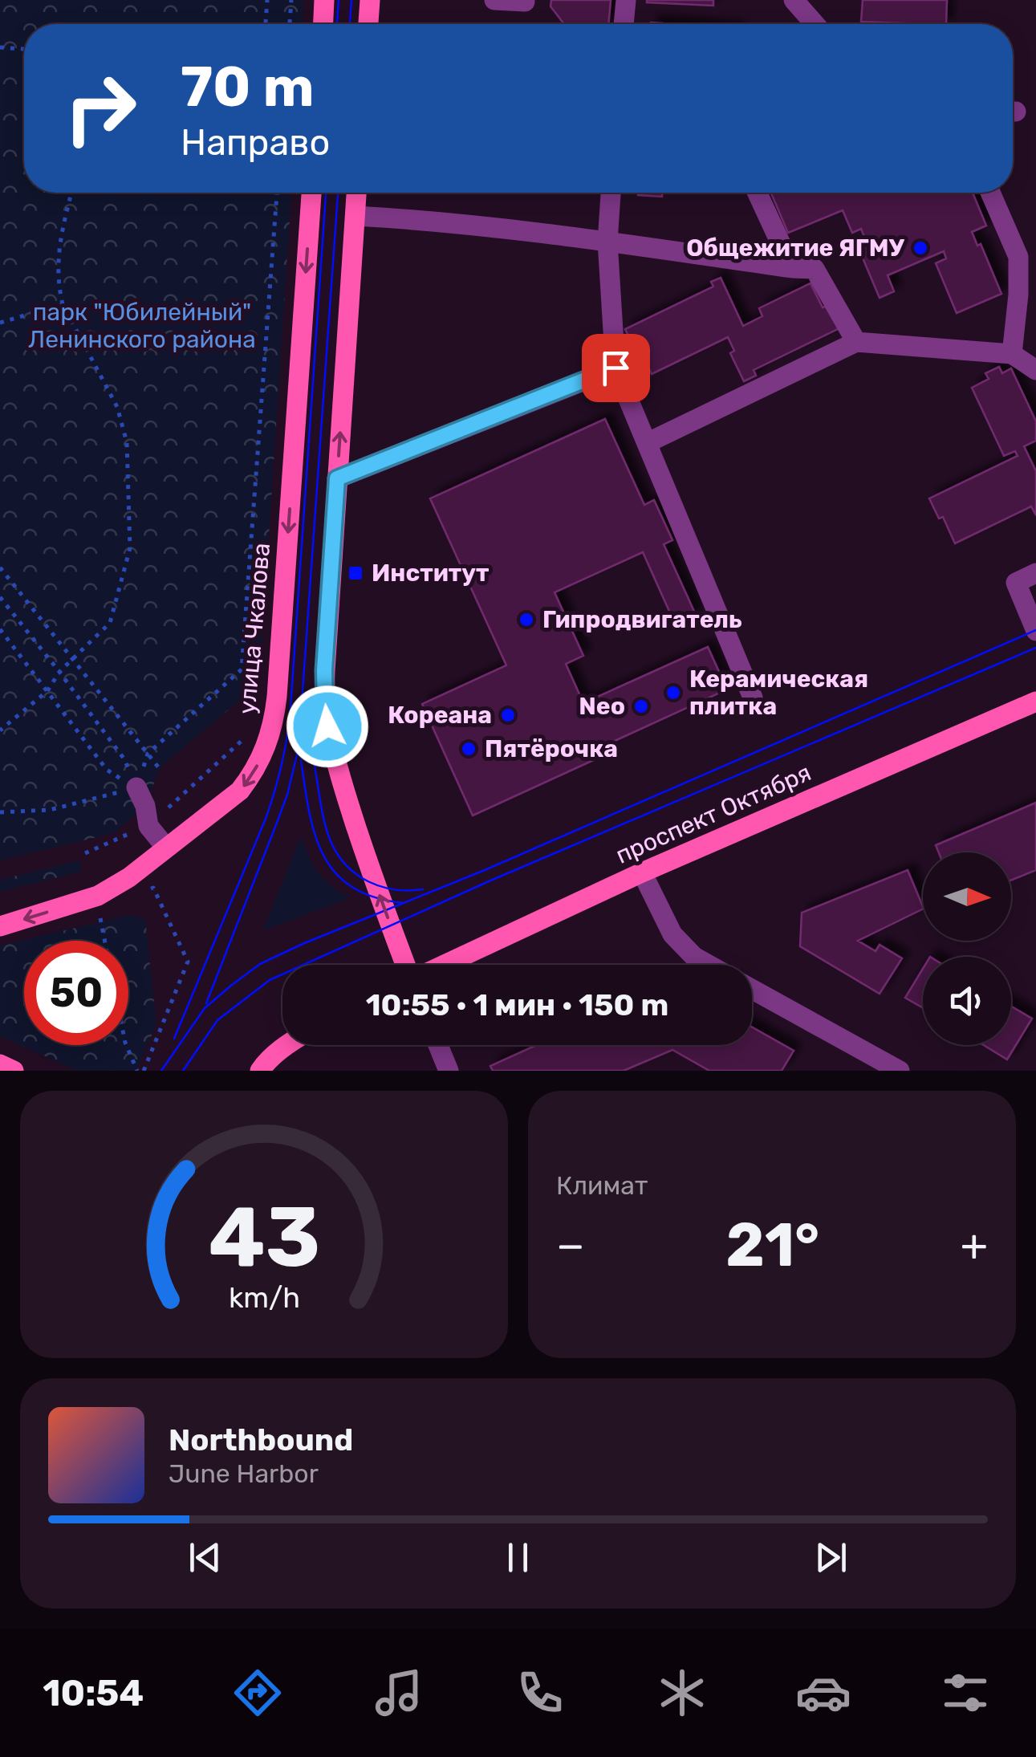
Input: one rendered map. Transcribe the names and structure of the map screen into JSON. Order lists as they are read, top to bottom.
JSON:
{
  "streets": {
    "main road": ["улица Чкалова", "проспект Октября"]
  },
  "parks": ["парк \"Юбилейный\" Ленинского района"],
  "places": {
    "other": [
      "Общежитие ЯГМУ",
      "Гипродвигатель",
      "Керамическая плитка",
      "Neo",
      "Кореана",
      "Пятёрочка"
    ],
    "transit": ["Институт"]
  },
  "north": "right",
  "page": {
    "turn": ["70 m", "Направо"],
    "limit": "50",
    "trip": "10:55 · 1 мин · 150 m",
    "tile": "Климат",
    "heat": ["−", "21°", "+"],
    "song": ["Northbound", "June Harbor"],
    "tabs": "10:54",
    "gauge": ["43", "km/h"]
  }
}
